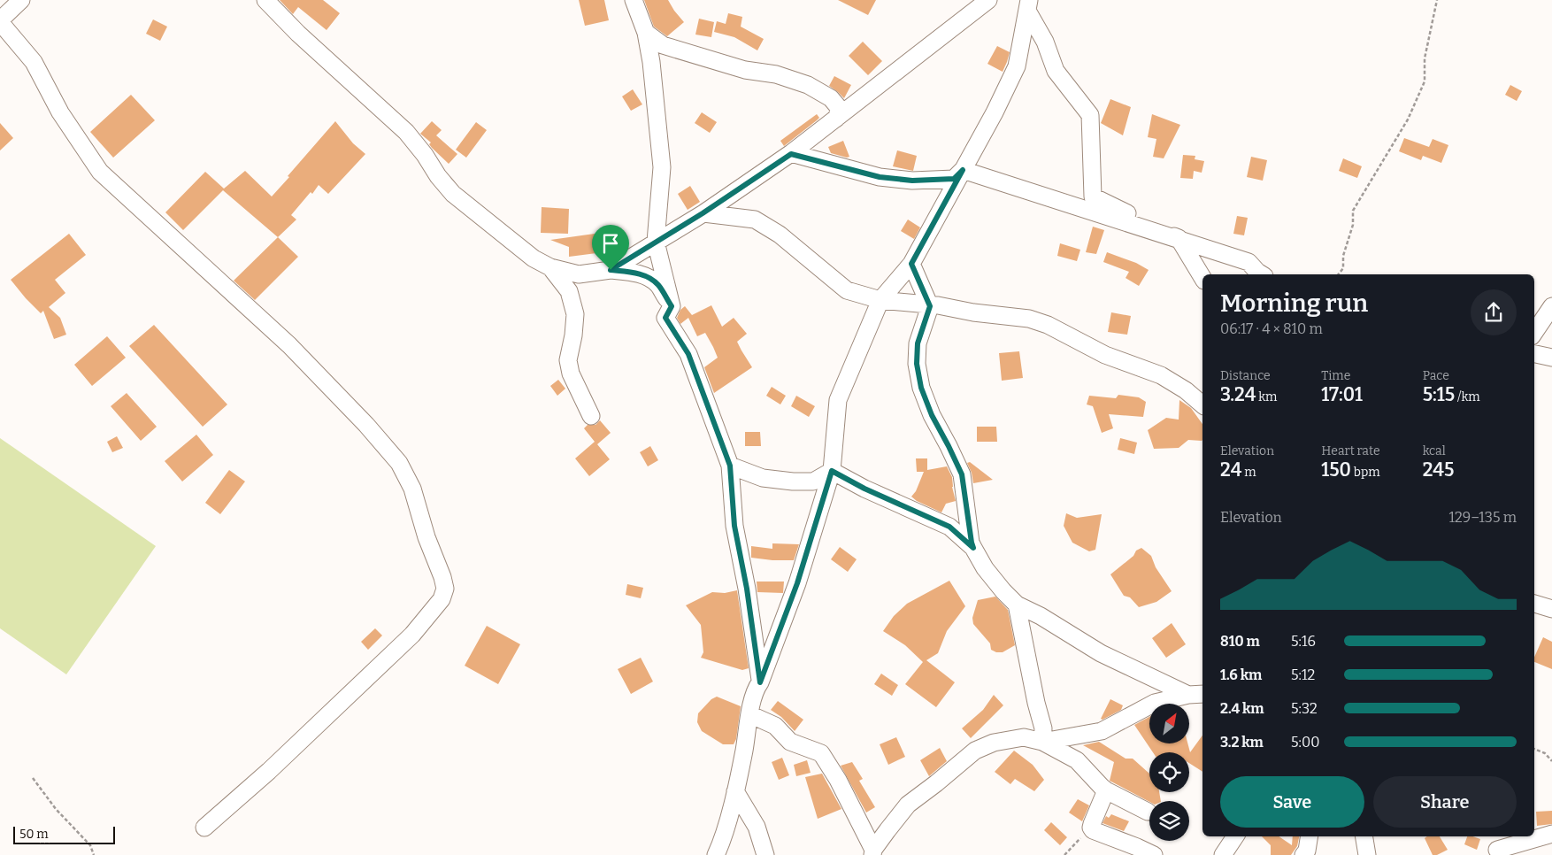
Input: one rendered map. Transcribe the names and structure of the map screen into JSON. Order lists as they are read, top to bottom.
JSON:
{
  "scale_bar": "50 m",
  "north": "top right",
  "page": {
    "heading": ["Morning run", "06:17 · 4 × 810 m"],
    "stats": [
      ["Distance", "3.24 km"],
      ["Time", "17:01"],
      ["Pace", "5:15 /km"],
      ["Elevation", "24 m"],
      ["Heart rate", "150 bpm"],
      ["kcal", "245"]
    ],
    "chart": ["Elevation", "129–135 m"],
    "list": [
      {
        "name": "810 m",
        "note": "5:16"
      },
      {
        "name": "1.6 km",
        "note": "5:12"
      },
      {
        "name": "2.4 km",
        "note": "5:32"
      },
      {
        "name": "3.2 km",
        "note": "5:00"
      }
    ],
    "buttons": ["Save", "Share"],
    "scale": "50 m"
  }
}
